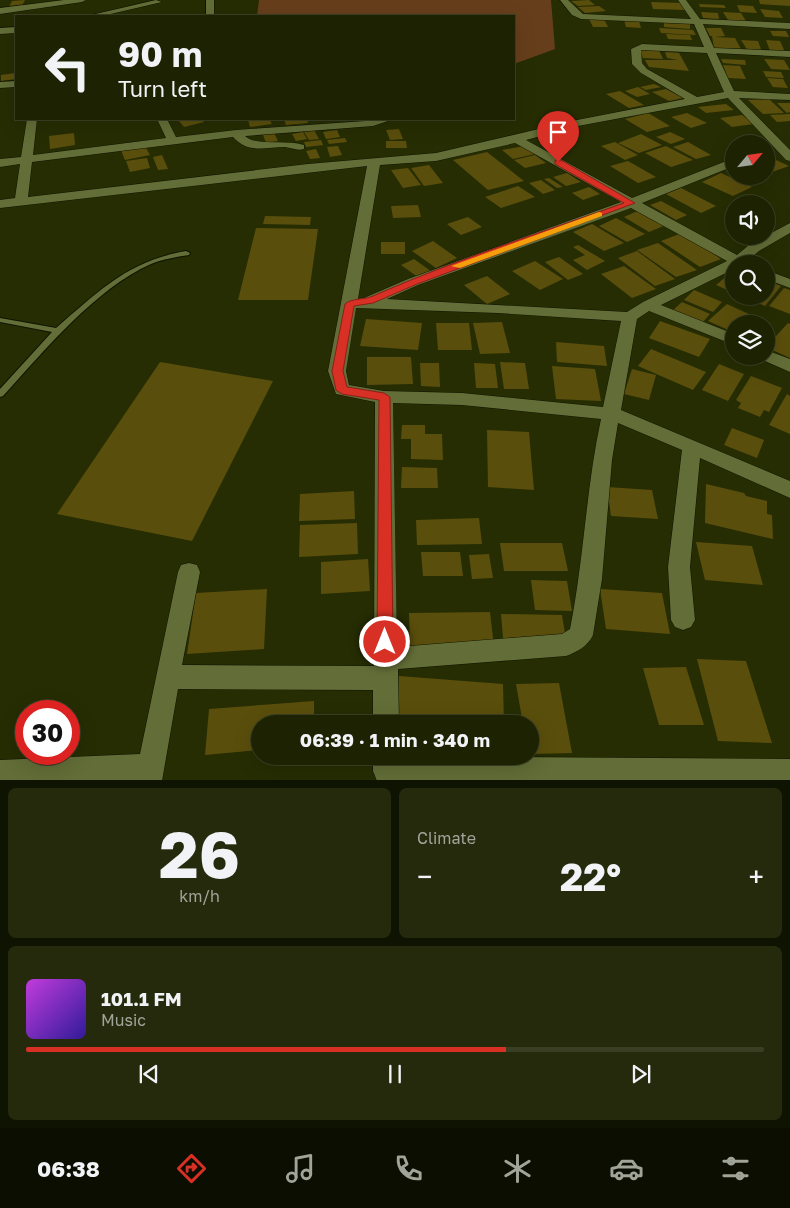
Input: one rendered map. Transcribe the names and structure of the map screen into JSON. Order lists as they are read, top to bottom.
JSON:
{
  "north": "top right",
  "page": {
    "turn": ["90 m", "Turn left"],
    "limit": "30",
    "trip": "06:39 · 1 min · 340 m",
    "tile": [
      ["26", "km/h"],
      "Climate"
    ],
    "heat": ["−", "22°", "+"],
    "song": ["101.1 FM", "Music"],
    "tabs": "06:38"
  }
}
